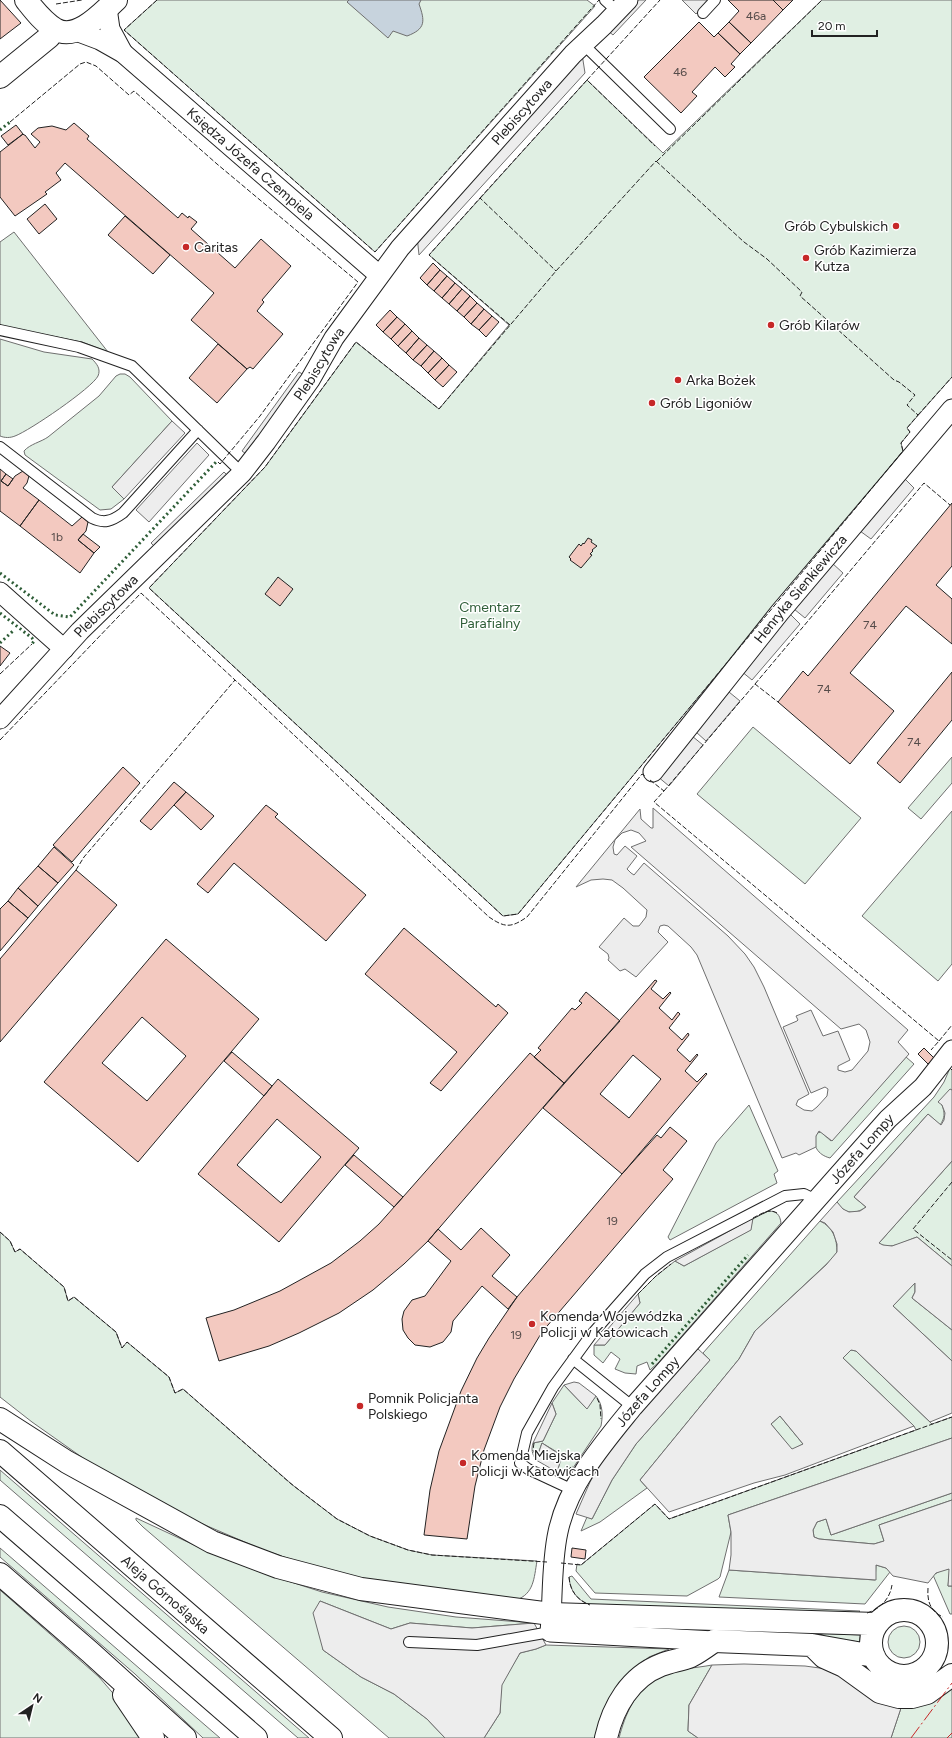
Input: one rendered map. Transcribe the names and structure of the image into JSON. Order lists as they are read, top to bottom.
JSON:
{
  "streets": {
    "main road": ["Aleja Górnośląska"],
    "street": [
      "Plebiscytowa",
      "Księdza Józefa Czempiela",
      "Henryka Sienkiewicza",
      "Józefa Lompy"
    ]
  },
  "crossings": [
    ["Plebiscytowa", "Księdza Józefa Czempiela"]
  ],
  "parks": ["Cmentarz Parafialny"],
  "places": [
    "Grób Cybulskich",
    "Caritas",
    "Grób Kazimierza Kutza",
    "Grób Kilarów",
    "Arka Bożek",
    "Grób Ligoniów",
    "Komenda Wojewódzka Policji w Katowicach",
    "Pomnik Policjanta Polskiego",
    "Komenda Miejska Policji w Katowicach"
  ],
  "house_numbers": [
    "46a",
    "46",
    "1b",
    "74",
    "74",
    "74",
    "19",
    "19"
  ],
  "scale_bar": "20 m",
  "north": "top right"
}
